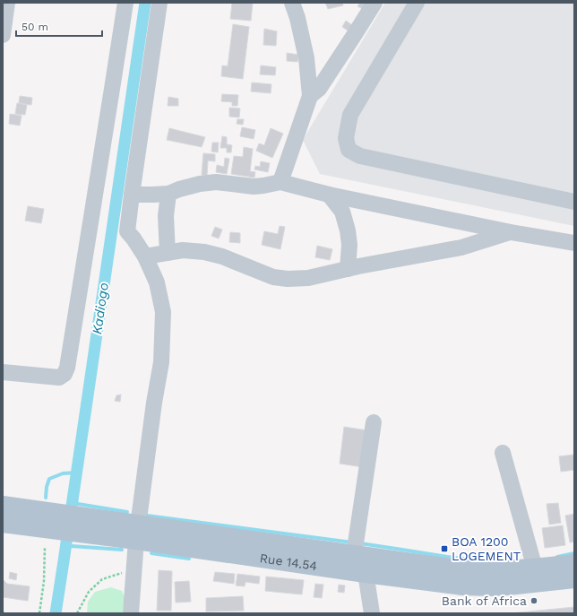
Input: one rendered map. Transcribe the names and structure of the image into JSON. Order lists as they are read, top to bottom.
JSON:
{
  "streets": {
    "main road": ["Rue 14.54"]
  },
  "water": ["Kadiogo"],
  "places": {
    "transit": ["BOA 1200 LOGEMENT"],
    "other": ["Bank of Africa"]
  },
  "scale_bar": "50 m"
}
